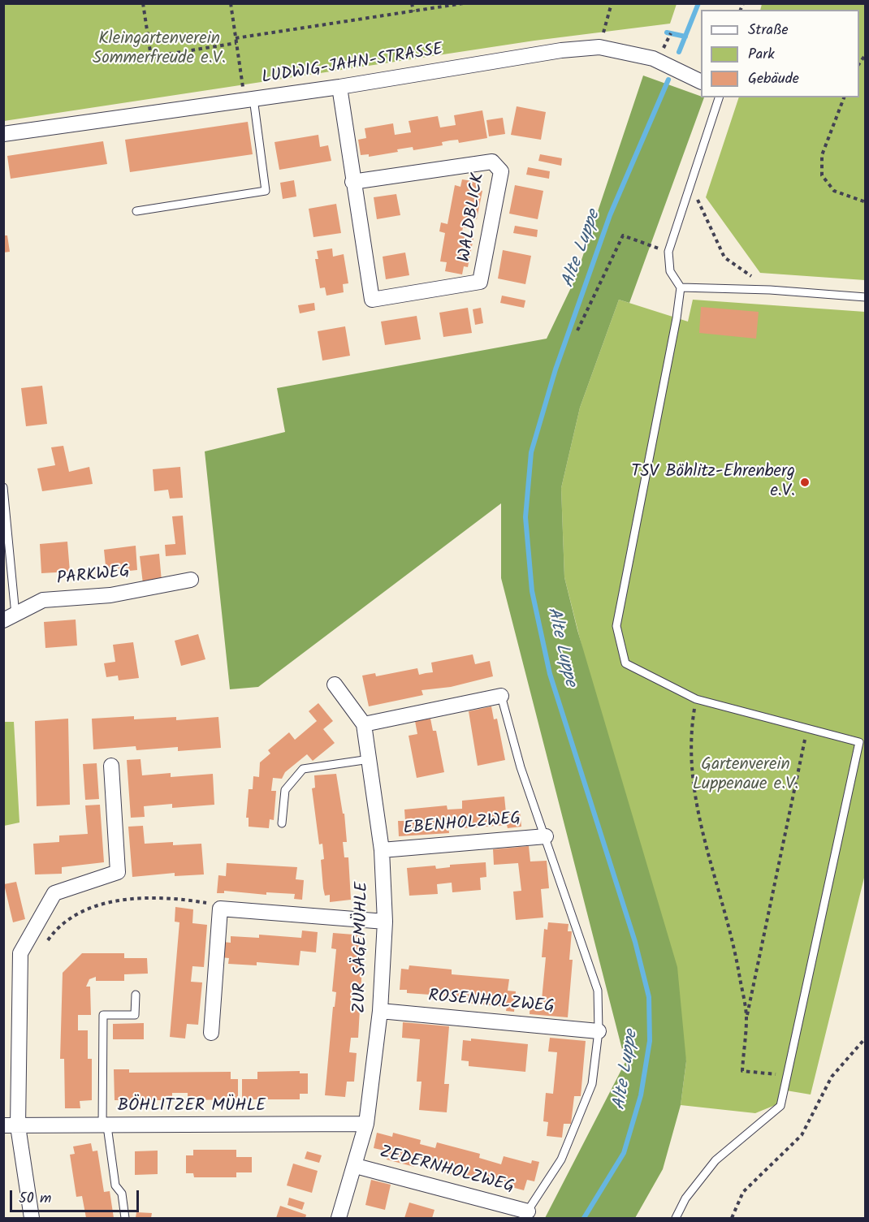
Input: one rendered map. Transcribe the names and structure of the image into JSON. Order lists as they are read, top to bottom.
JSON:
{
  "streets": {
    "street": [
      "LUDWIG-JAHN-STRASSE",
      "WALDBLICK",
      "PARKWEG",
      "EBENHOLZWEG",
      "ZUR SÄGEMÜHLE",
      "ROSENHOLZWEG",
      "BÖHLITZER MÜHLE",
      "ZEDERNHOLZWEG"
    ]
  },
  "crossings": [
    ["LUDWIG-JAHN-STRASSE", "WALDBLICK"],
    ["EBENHOLZWEG", "ZUR SÄGEMÜHLE"],
    ["EBENHOLZWEG", "ROSENHOLZWEG"],
    ["EBENHOLZWEG", "ZEDERNHOLZWEG"],
    ["ZUR SÄGEMÜHLE", "ROSENHOLZWEG"],
    ["ZUR SÄGEMÜHLE", "BÖHLITZER MÜHLE"],
    ["ZUR SÄGEMÜHLE", "ZEDERNHOLZWEG"],
    ["ROSENHOLZWEG", "ZEDERNHOLZWEG"]
  ],
  "water": ["Alte Luppe"],
  "parks": ["Kleingartenverein Sommerfreude e.V.", "Gartenverein Luppenaue e.V."],
  "places": ["TSV Böhlitz-Ehrenberg e.V."],
  "legend": ["Straße", "Park", "Gebäude"],
  "scale_bar": "50 m"
}
